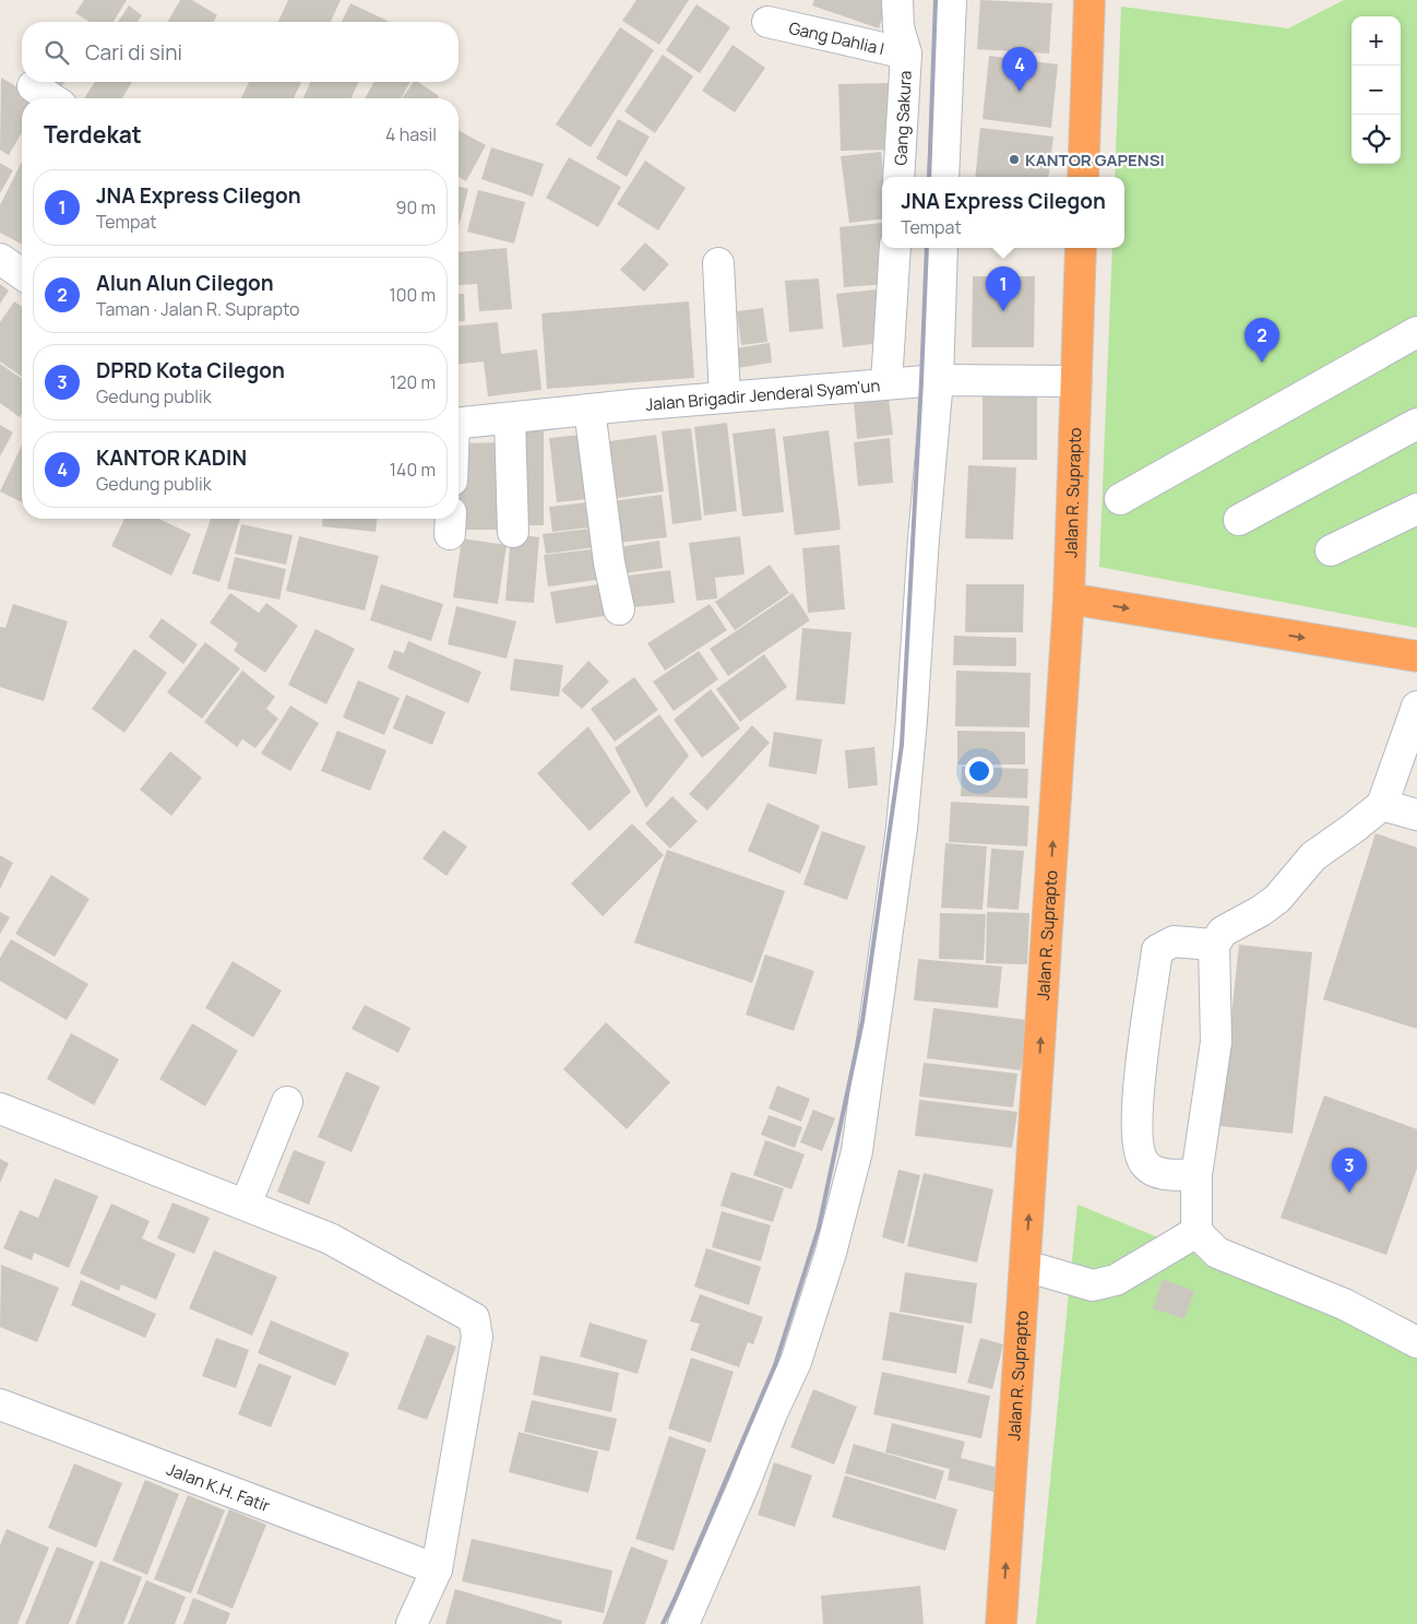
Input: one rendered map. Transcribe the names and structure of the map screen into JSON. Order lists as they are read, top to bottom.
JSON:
{
  "streets": {
    "highway": ["Jalan R. Suprapto"],
    "street": [
      "Gang Dahlia I",
      "Gang Sakura",
      "Jalan Brigadir Jenderal Syam'un",
      "Jalan K.H. Fatir"
    ]
  },
  "crossings": [
    ["Gang Dahlia I", "Gang Sakura"],
    ["Jalan Brigadir Jenderal Syam'un", "Jalan R. Suprapto"]
  ],
  "one_way": ["Jalan R. Suprapto"],
  "places": ["KANTOR GAPENSI"],
  "page": {
    "map_buttons": ["+", "−"],
    "search": "Cari di sini",
    "pins": [
      "4",
      "1",
      "2",
      "3"
    ],
    "heading": ["Terdekat", "4 hasil"],
    "list": [
      {
        "mark": "1",
        "name": "JNA Express Cilegon",
        "note": "Tempat",
        "value": "90 m"
      },
      {
        "mark": "2",
        "name": "Alun Alun Cilegon",
        "note": "Taman · Jalan R. Suprapto",
        "value": "100 m"
      },
      {
        "mark": "3",
        "name": "DPRD Kota Cilegon",
        "note": "Gedung publik",
        "value": "120 m"
      },
      {
        "mark": "4",
        "name": "KANTOR KADIN",
        "note": "Gedung publik",
        "value": "140 m"
      }
    ],
    "popup": ["JNA Express Cilegon", "Tempat"]
  }
}
